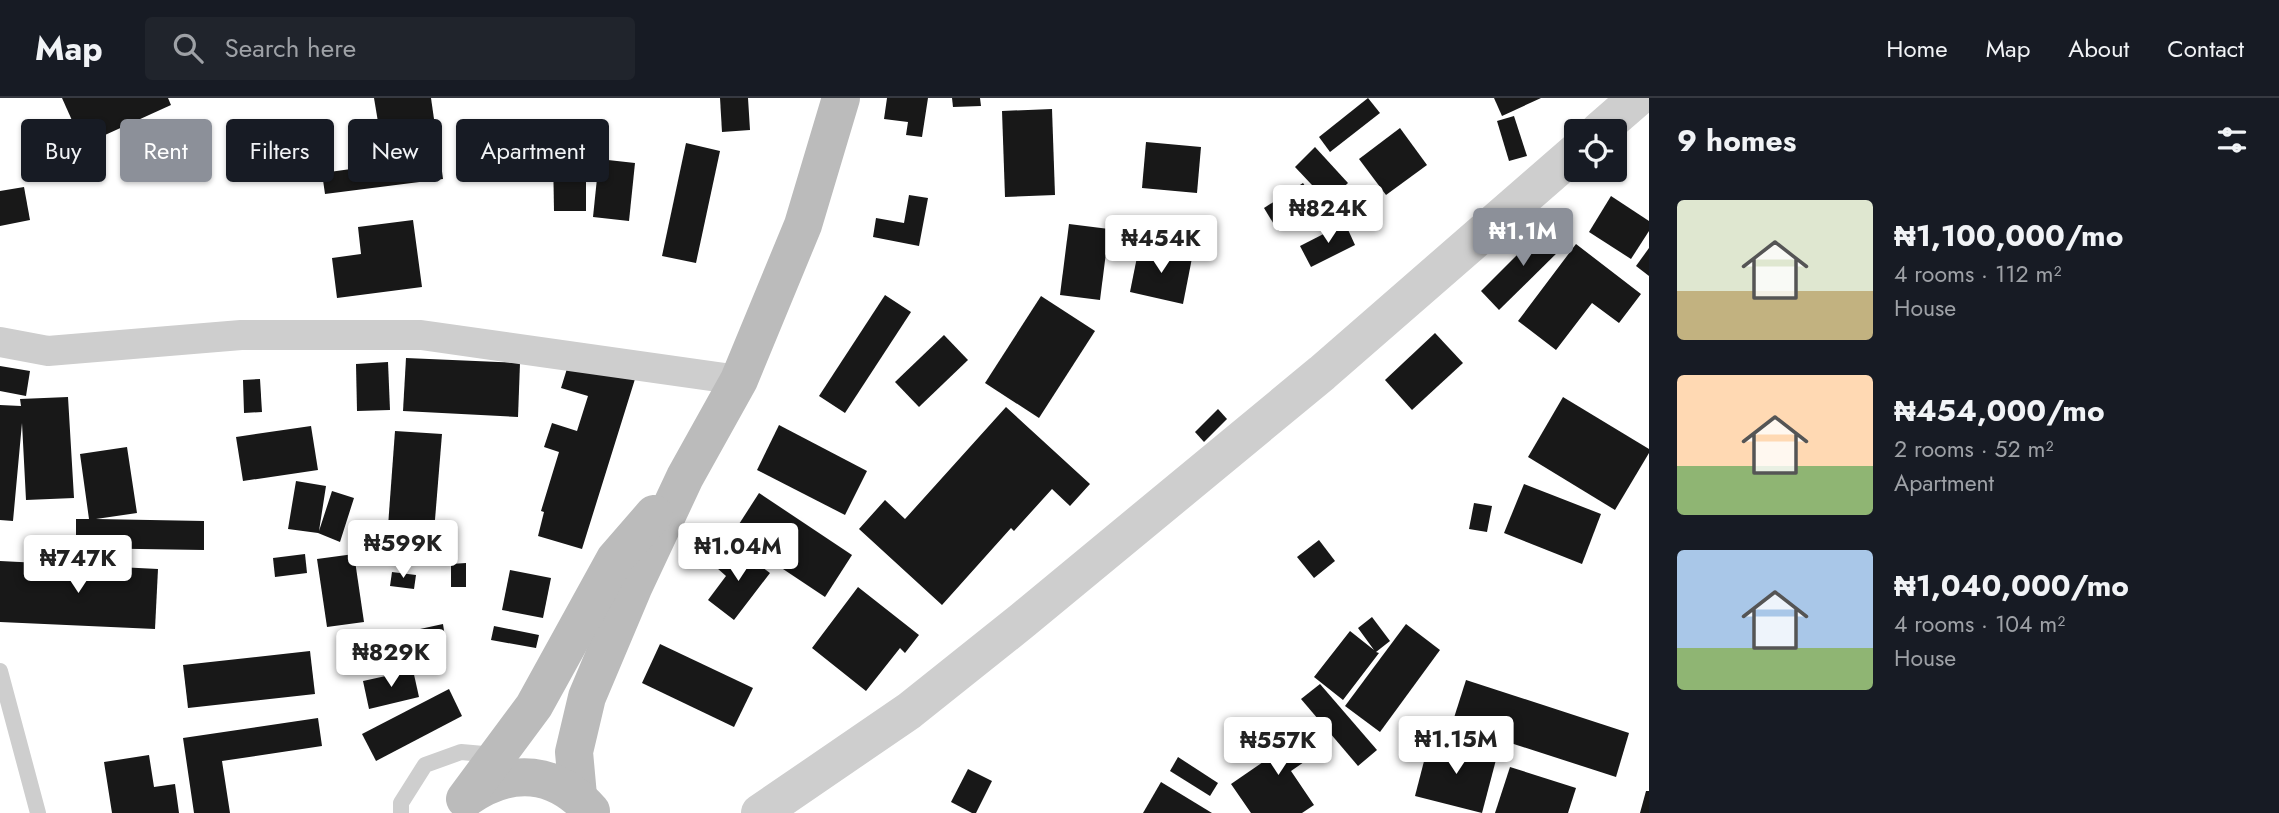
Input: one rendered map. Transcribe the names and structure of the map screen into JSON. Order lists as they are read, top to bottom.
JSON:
{
  "page": {
    "header": "Map",
    "search": "Search here",
    "nav": [
      "Home",
      "Map",
      "About",
      "Contact"
    ],
    "heading": "9 homes",
    "chip": [
      "Buy",
      "Rent",
      "Filters",
      "New",
      "Apartment"
    ],
    "list": [
      {
        "name": "₦1,100,000/mo",
        "note": "4 rooms · 112 m² · House"
      },
      {
        "name": "₦454,000/mo",
        "note": "2 rooms · 52 m² · Apartment"
      },
      {
        "name": "₦1,040,000/mo",
        "note": "4 rooms · 104 m² · House"
      }
    ],
    "price": [
      "₦824K",
      "₦1.1M",
      "₦454K",
      "₦599K",
      "₦1.04M",
      "₦747K",
      "₦829K",
      "₦1.15M",
      "₦557K"
    ]
  }
}
